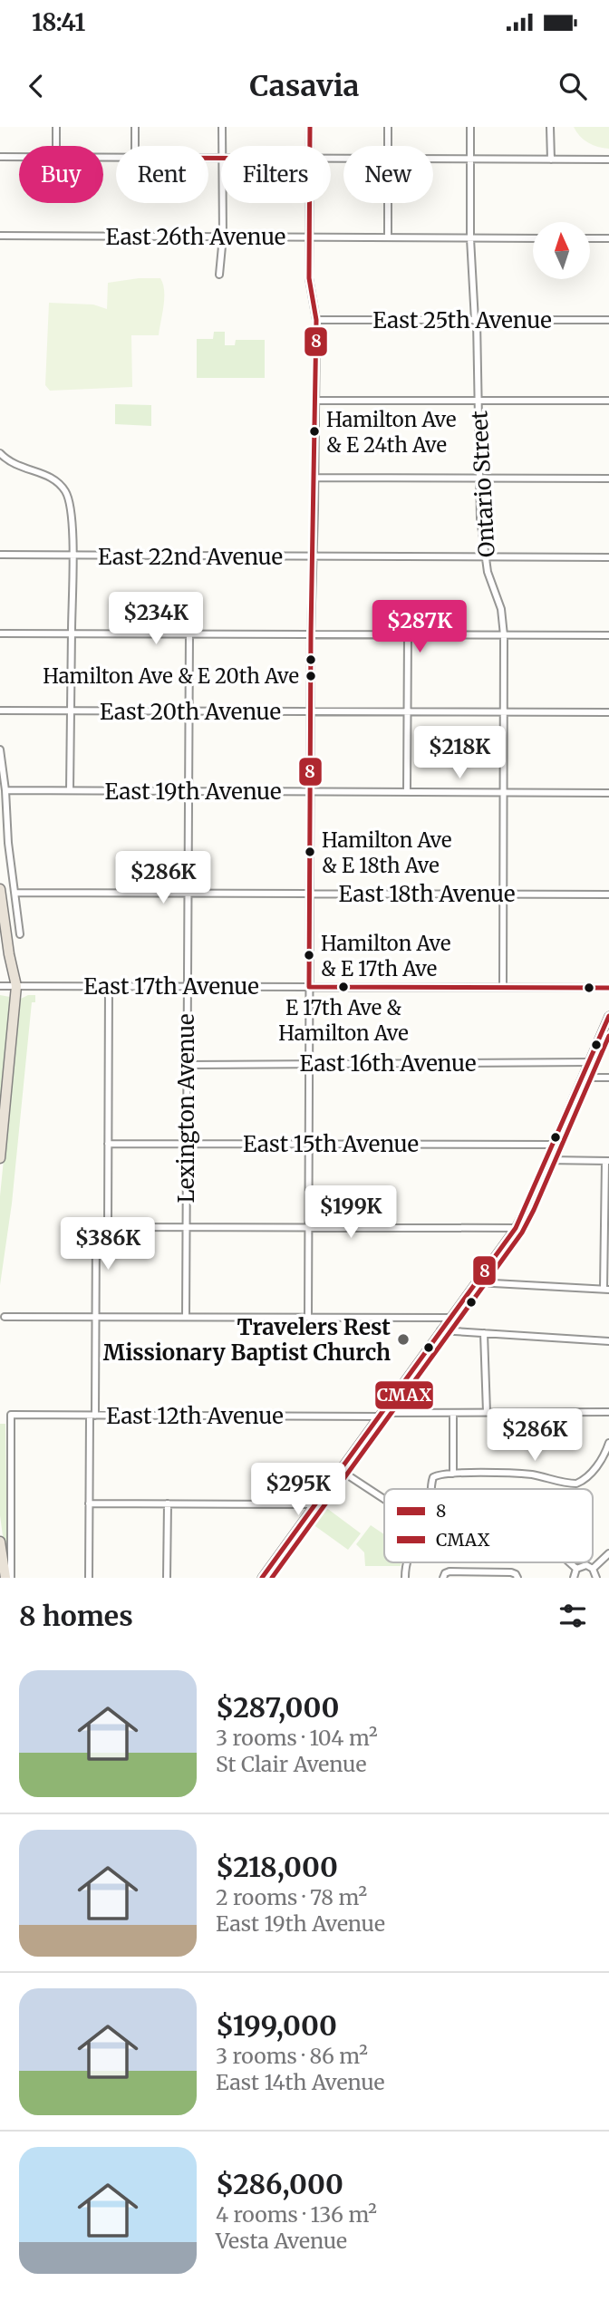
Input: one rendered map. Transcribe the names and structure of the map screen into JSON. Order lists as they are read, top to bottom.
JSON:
{
  "streets": {
    "street": [
      "East 26th Avenue",
      "East 25th Avenue",
      "Ontario Street",
      "East 22nd Avenue",
      "East 20th Avenue",
      "East 19th Avenue",
      "East 18th Avenue",
      "East 17th Avenue",
      "East 16th Avenue",
      "Lexington Avenue",
      "East 15th Avenue",
      "East 12th Avenue"
    ]
  },
  "crossings": [
    ["East 26th Avenue", "Ontario Street"],
    ["East 25th Avenue", "Ontario Street"],
    ["Ontario Street", "East 22nd Avenue"],
    ["Ontario Street", "East 20th Avenue"],
    ["Ontario Street", "East 19th Avenue"],
    ["Ontario Street", "East 18th Avenue"],
    ["Ontario Street", "East 17th Avenue"],
    ["East 20th Avenue", "Lexington Avenue"],
    ["East 19th Avenue", "Lexington Avenue"],
    ["East 18th Avenue", "Lexington Avenue"],
    ["East 17th Avenue", "Lexington Avenue"],
    ["East 16th Avenue", "Lexington Avenue"],
    ["Lexington Avenue", "East 15th Avenue"]
  ],
  "places": [
    "Hamilton Ave & E 24th Ave",
    "Hamilton Ave & E 20th Ave",
    "Hamilton Ave & E 18th Ave",
    "Hamilton Ave & E 17th Ave",
    "E 17th Ave & Hamilton Ave",
    "Travelers Rest Missionary Baptist Church"
  ],
  "lines": ["transit line 8", "transit line CMAX"],
  "legend": ["8", "CMAX"],
  "north": "top",
  "page": {
    "status": "18:41",
    "header": "Casavia",
    "chip": [
      "Buy",
      "Rent",
      "Filters",
      "New"
    ],
    "price": [
      "$234K",
      "$287K",
      "$218K",
      "$286K",
      "$199K",
      "$386K",
      "$286K",
      "$295K"
    ],
    "heading": "8 homes",
    "list": [
      {
        "name": "$287,000",
        "note": "3 rooms · 104 m² · St Clair Avenue"
      },
      {
        "name": "$218,000",
        "note": "2 rooms · 78 m² · East 19th Avenue"
      },
      {
        "name": "$199,000",
        "note": "3 rooms · 86 m² · East 14th Avenue"
      },
      {
        "name": "$286,000",
        "note": "4 rooms · 136 m² · Vesta Avenue"
      }
    ]
  }
}
